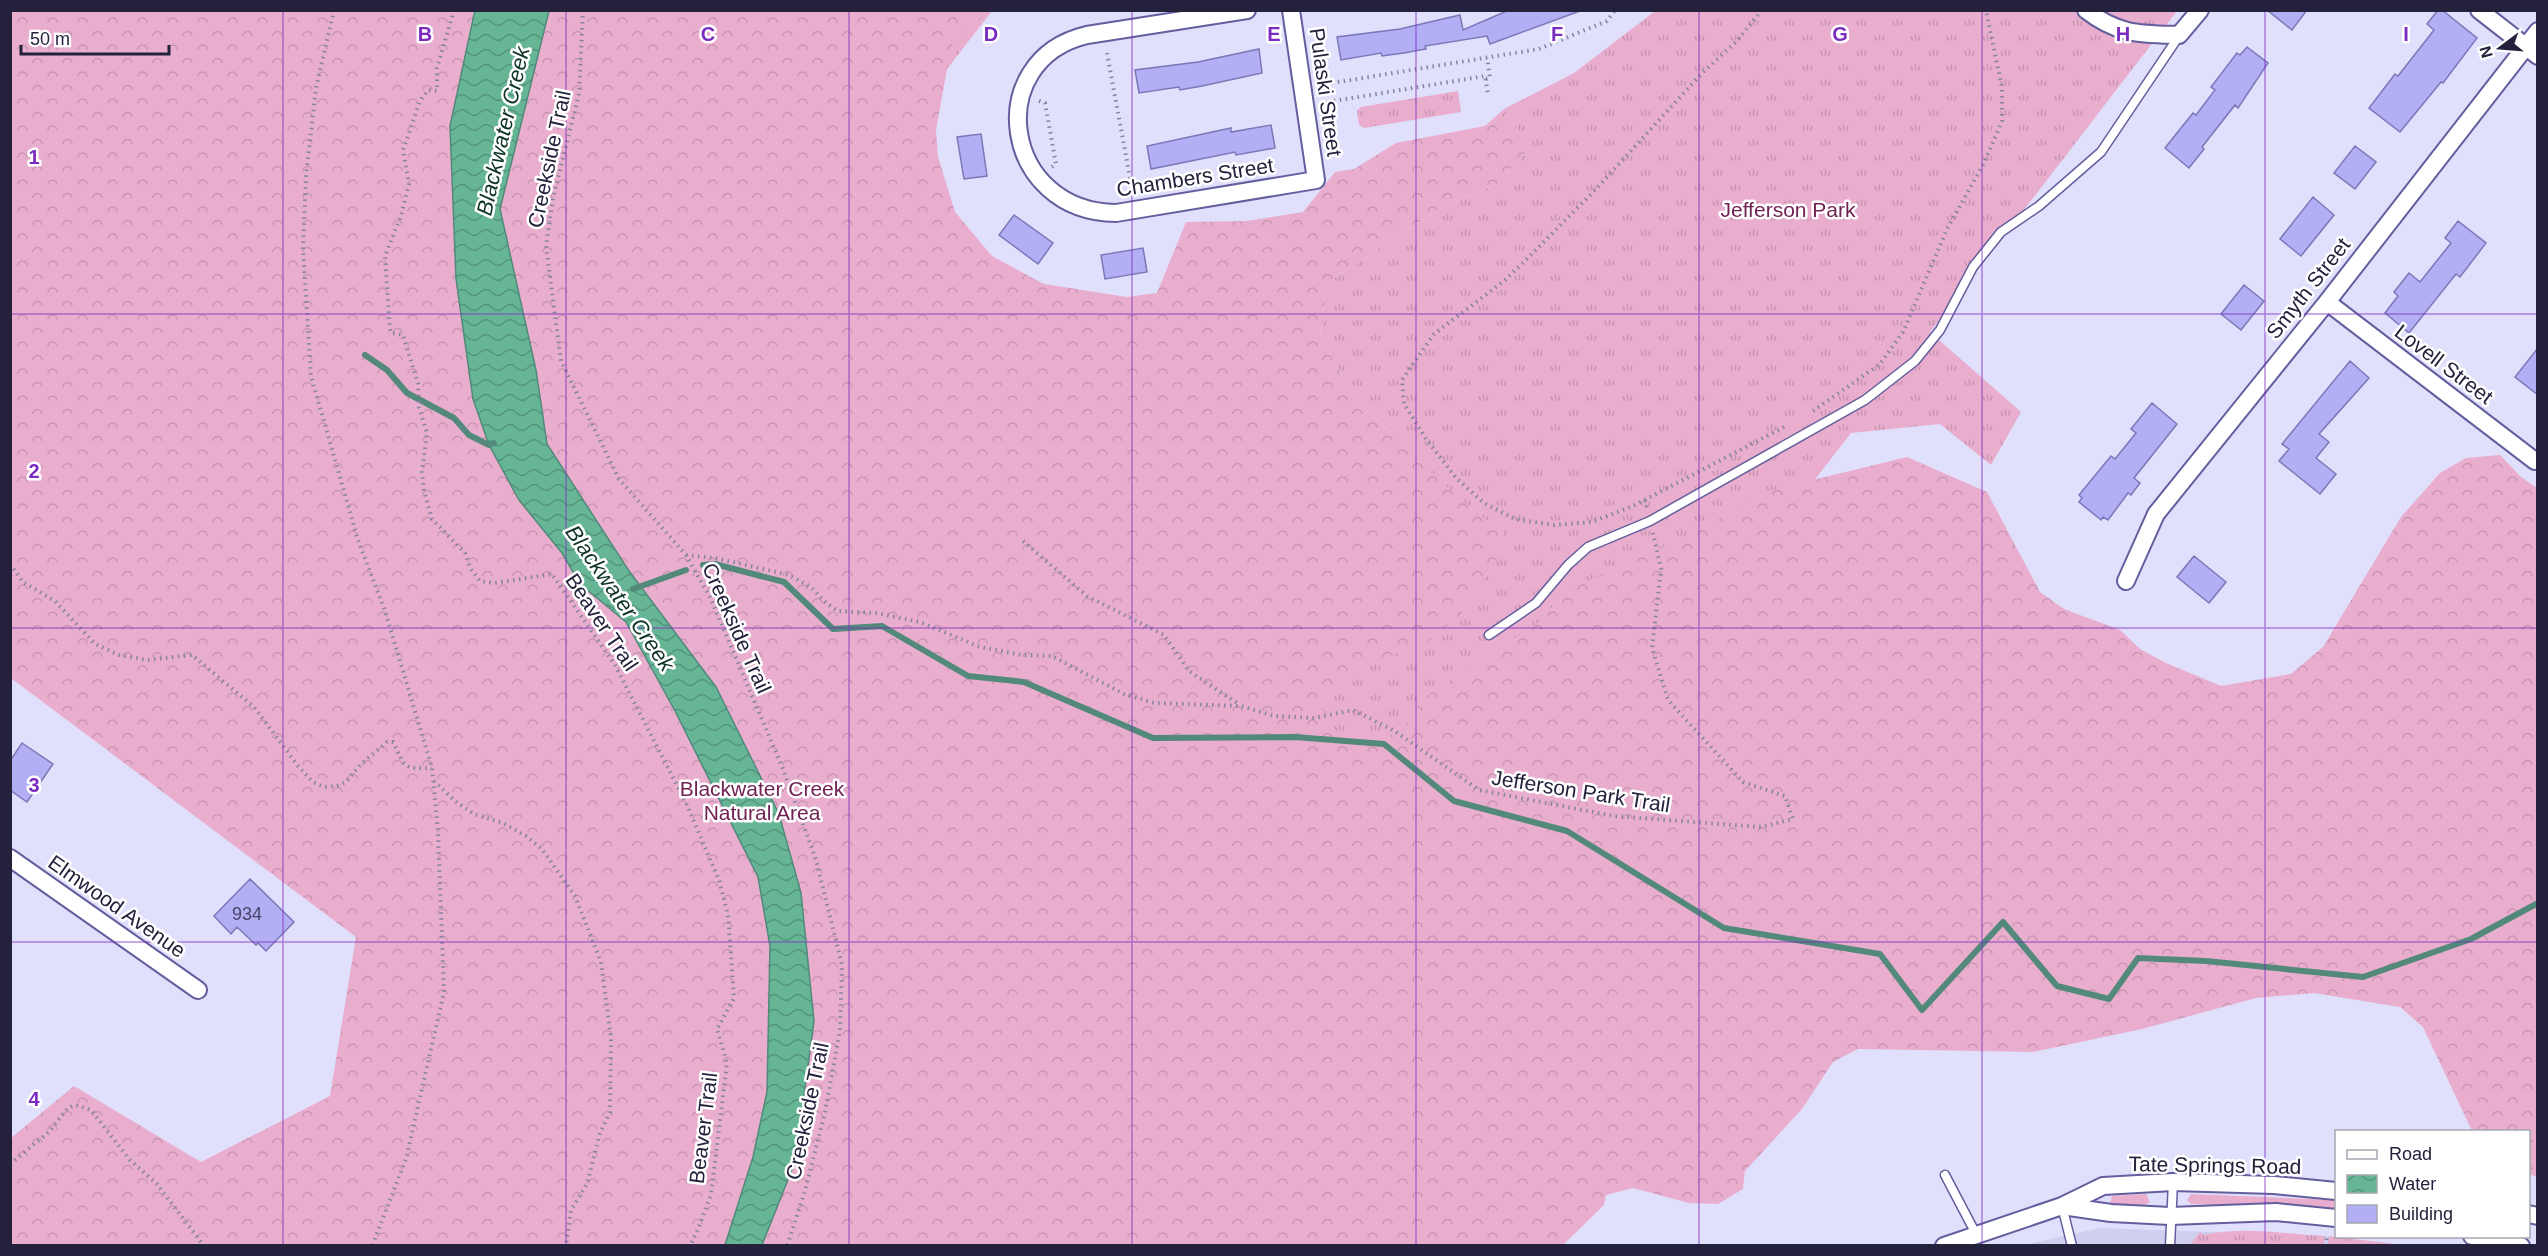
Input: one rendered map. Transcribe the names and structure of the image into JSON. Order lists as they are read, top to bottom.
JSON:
{
  "streets": {
    "street": [
      "Pulaski Street",
      "Chambers Street",
      "Smyth Street",
      "Lovell Street",
      "Elmwood Avenue",
      "Tate Springs Road"
    ],
    "path": ["Creekside Trail", "Beaver Trail", "Jefferson Park Trail"]
  },
  "crossings": [
    ["Pulaski Street", "Chambers Street"],
    ["Creekside Trail", "Jefferson Park Trail"],
    ["Smyth Street", "Lovell Street"]
  ],
  "water": ["Blackwater Creek"],
  "parks": ["Jefferson Park", "Blackwater Creek Natural Area"],
  "house_numbers": ["934"],
  "legend": ["Road", "Water", "Building"],
  "scale_bar": "50 m",
  "north": "left",
  "grid": {
    "columns": [
      "B",
      "C",
      "D",
      "E",
      "F",
      "G",
      "H",
      "I"
    ],
    "rows": [
      "1",
      "2",
      "3",
      "4"
    ]
  }
}
